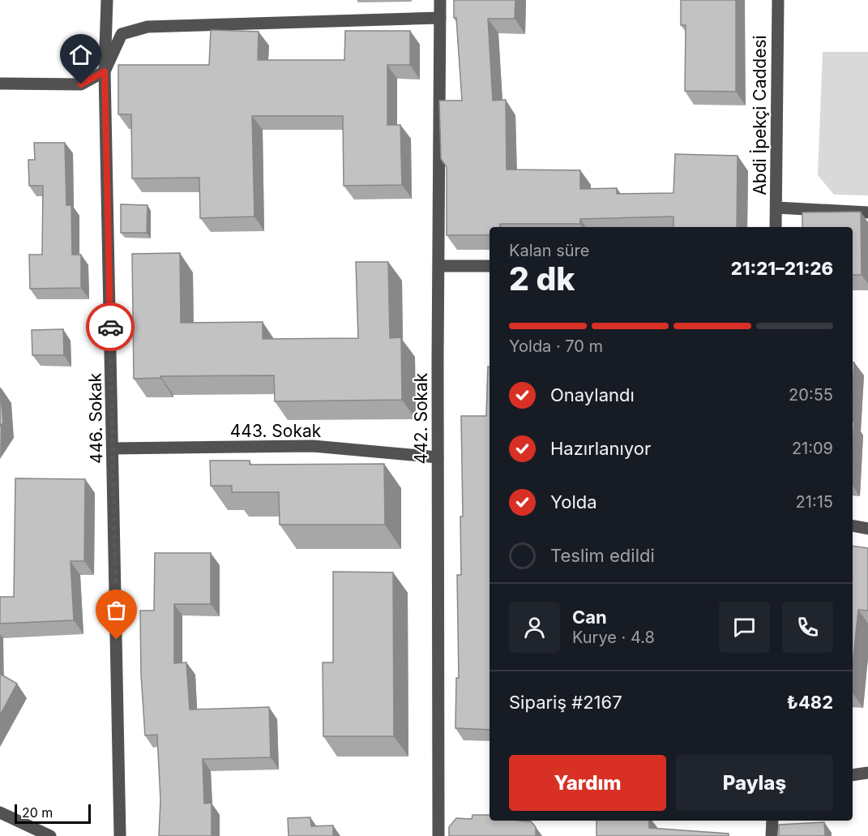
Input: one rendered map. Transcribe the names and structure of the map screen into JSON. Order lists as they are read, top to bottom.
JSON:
{
  "streets": {
    "street": [
      "Abdi İpekçi Caddesi",
      "446. Sokak",
      "442. Sokak",
      "443. Sokak"
    ]
  },
  "crossings": [
    ["446. Sokak", "443. Sokak"],
    ["442. Sokak", "443. Sokak"]
  ],
  "scale_bar": "20 m",
  "page": {
    "heading": ["2 dk", "Kalan süre", "21:21–21:26"],
    "panel": [
      "Can",
      "Kurye · 4.8",
      "Sipariş #2167",
      "₺482"
    ],
    "bar": "Yolda · 70 m",
    "list": [
      ["Onaylandı", "20:55"],
      ["Hazırlanıyor", "21:09"],
      ["Yolda", "21:15"],
      "Teslim edildi"
    ],
    "buttons": ["Yardım", "Paylaş"],
    "scale": "20 m"
  }
}
